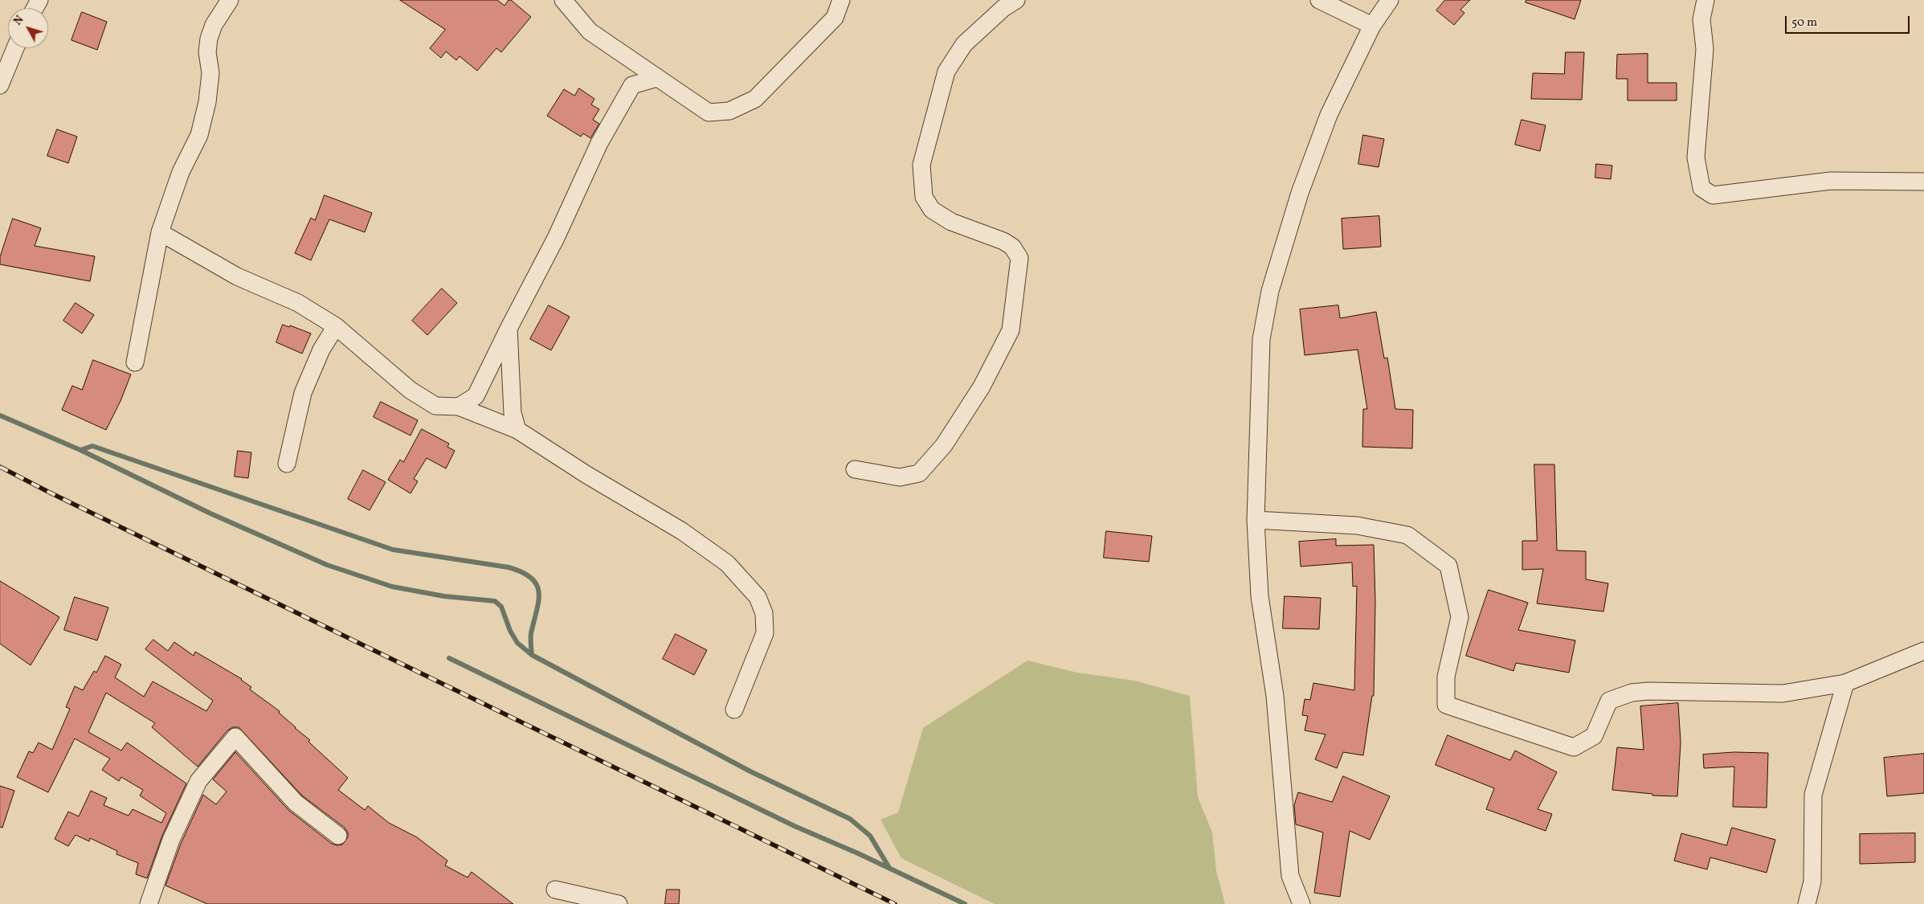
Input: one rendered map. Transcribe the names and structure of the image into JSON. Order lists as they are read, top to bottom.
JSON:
{
  "scale_bar": "50 m",
  "north": "top left"
}
